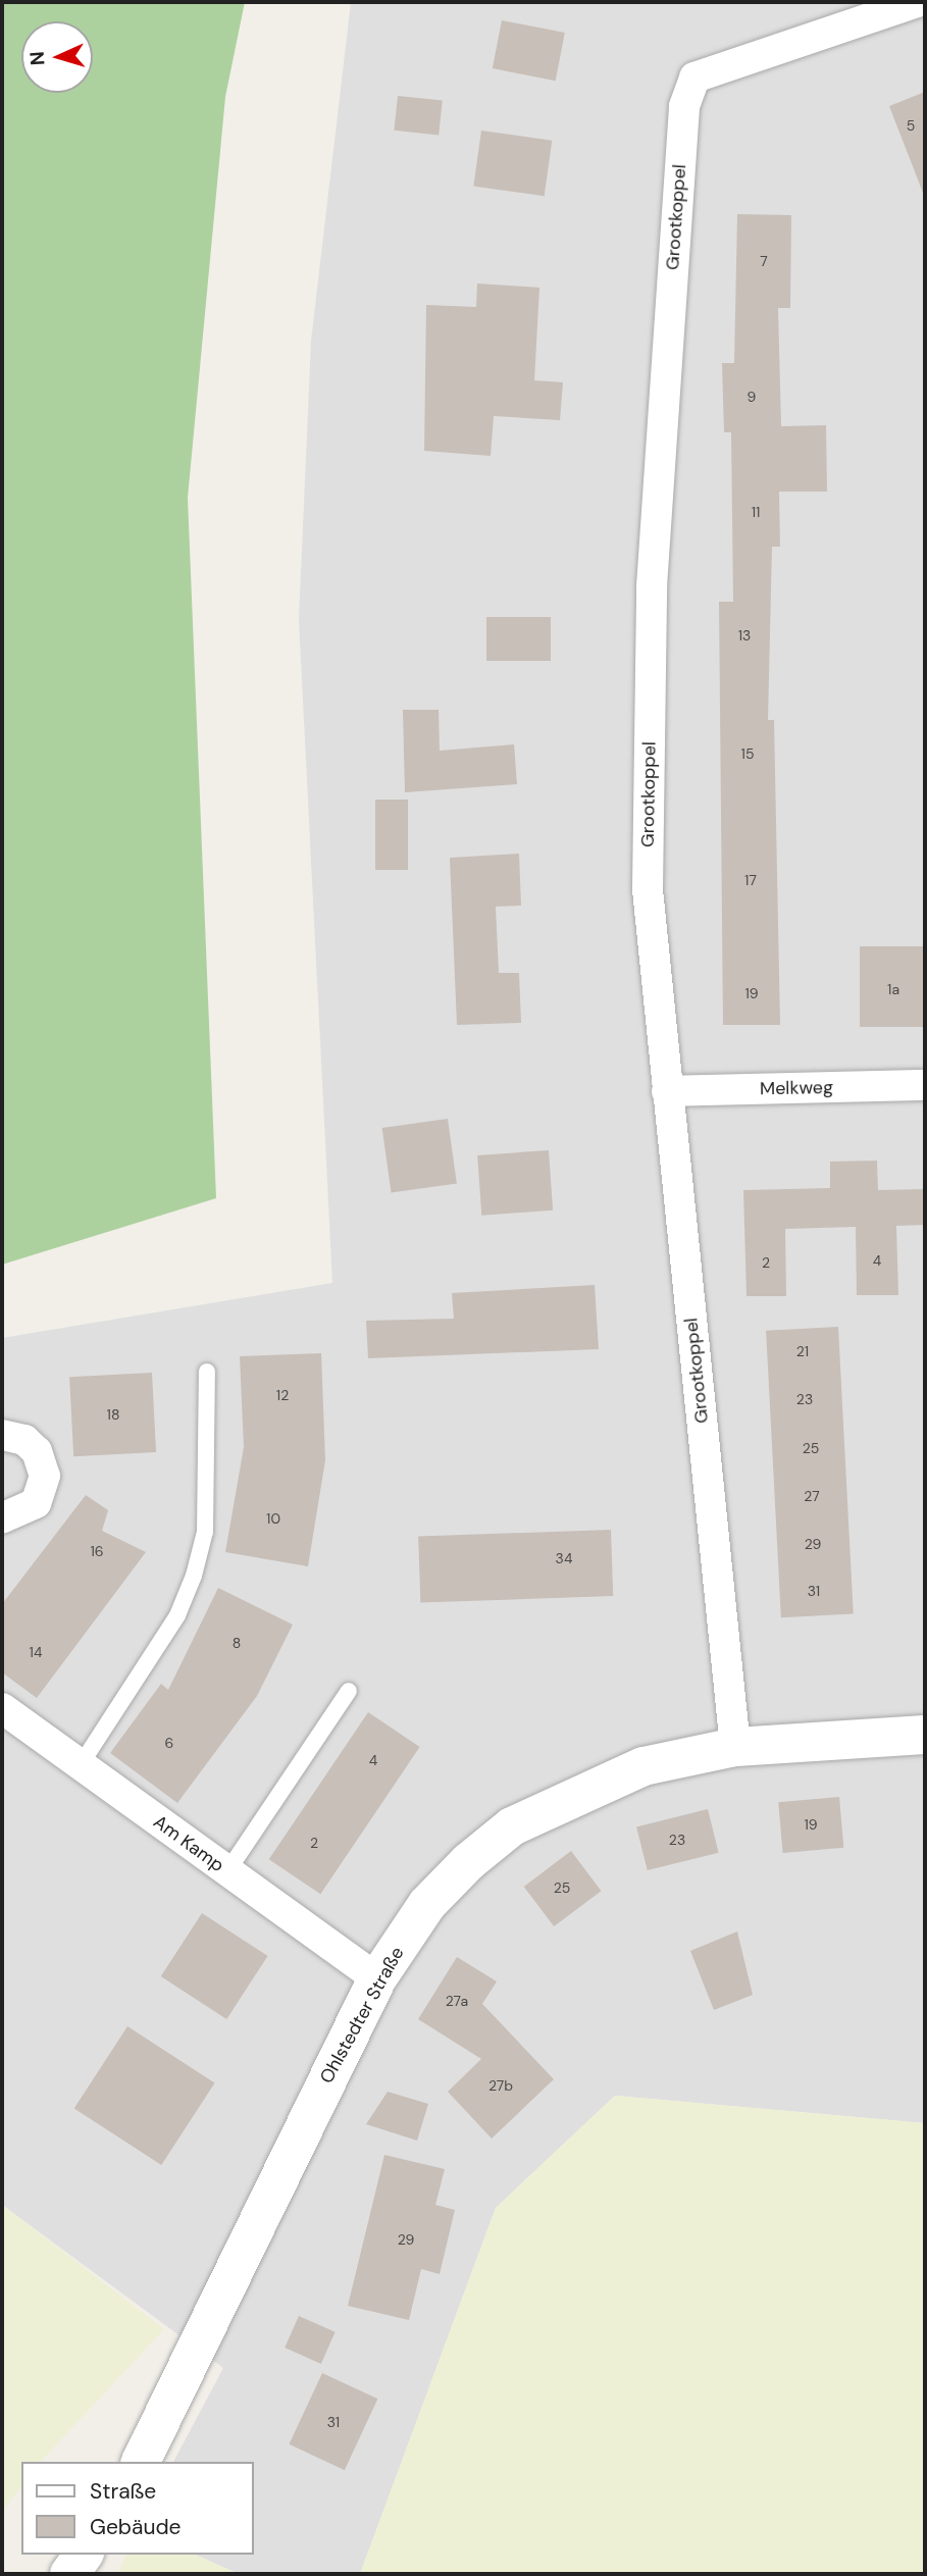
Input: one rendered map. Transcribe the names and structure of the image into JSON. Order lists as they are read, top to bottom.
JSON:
{
  "streets": {
    "street": [
      "Grootkoppel",
      "Melkweg",
      "Am Kamp",
      "Ohlstedter Straße"
    ]
  },
  "crossings": [
    ["Grootkoppel", "Melkweg"],
    ["Grootkoppel", "Ohlstedter Straße"],
    ["Am Kamp", "Ohlstedter Straße"]
  ],
  "house_numbers": [
    "5",
    "7",
    "9",
    "11",
    "13",
    "15",
    "17",
    "1a",
    "19",
    "4",
    "2",
    "21",
    "12",
    "23",
    "18",
    "25",
    "27",
    "10",
    "29",
    "16",
    "34",
    "31",
    "8",
    "14",
    "6",
    "4",
    "19",
    "23",
    "2",
    "25",
    "27a",
    "27b",
    "29",
    "31"
  ],
  "legend": ["Straße", "Gebäude"],
  "north": "left"
}
